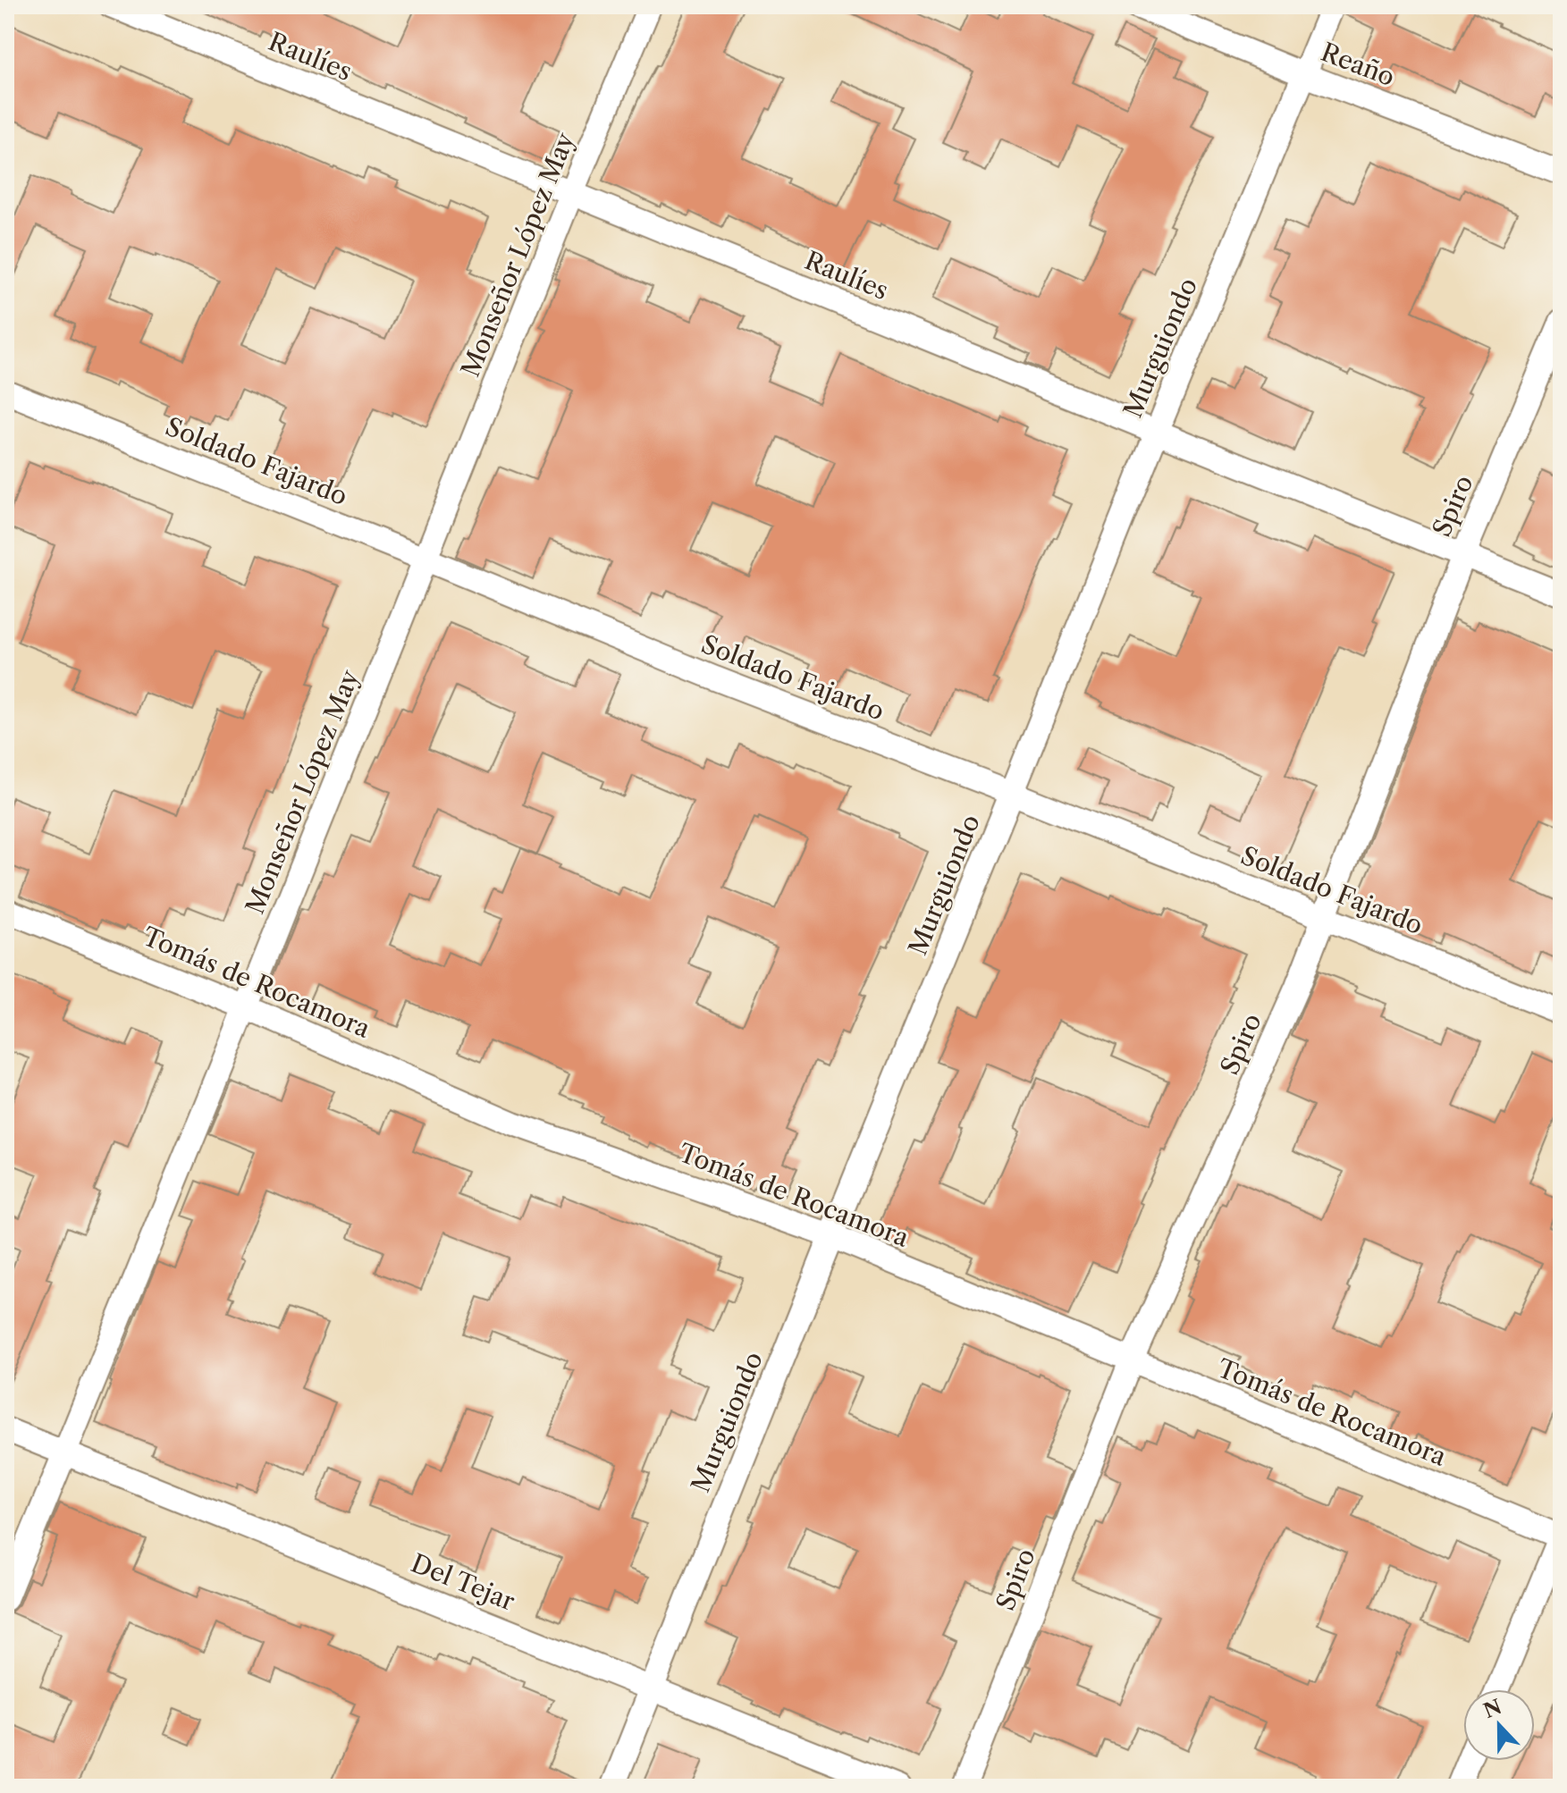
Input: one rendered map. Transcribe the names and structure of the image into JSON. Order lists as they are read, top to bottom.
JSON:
{
  "streets": {
    "street": [
      "Raulíes",
      "Reaño",
      "Monseñor López May",
      "Murguiondo",
      "Soldado Fajardo",
      "Spiro",
      "Tomás de Rocamora",
      "Del Tejar"
    ]
  },
  "crossings": [
    ["Raulíes", "Monseñor López May"],
    ["Raulíes", "Murguiondo"],
    ["Raulíes", "Spiro"],
    ["Reaño", "Murguiondo"],
    ["Monseñor López May", "Soldado Fajardo"],
    ["Monseñor López May", "Tomás de Rocamora"],
    ["Monseñor López May", "Del Tejar"],
    ["Murguiondo", "Soldado Fajardo"],
    ["Murguiondo", "Tomás de Rocamora"],
    ["Murguiondo", "Del Tejar"],
    ["Soldado Fajardo", "Spiro"],
    ["Spiro", "Tomás de Rocamora"]
  ],
  "north": "top"
}
